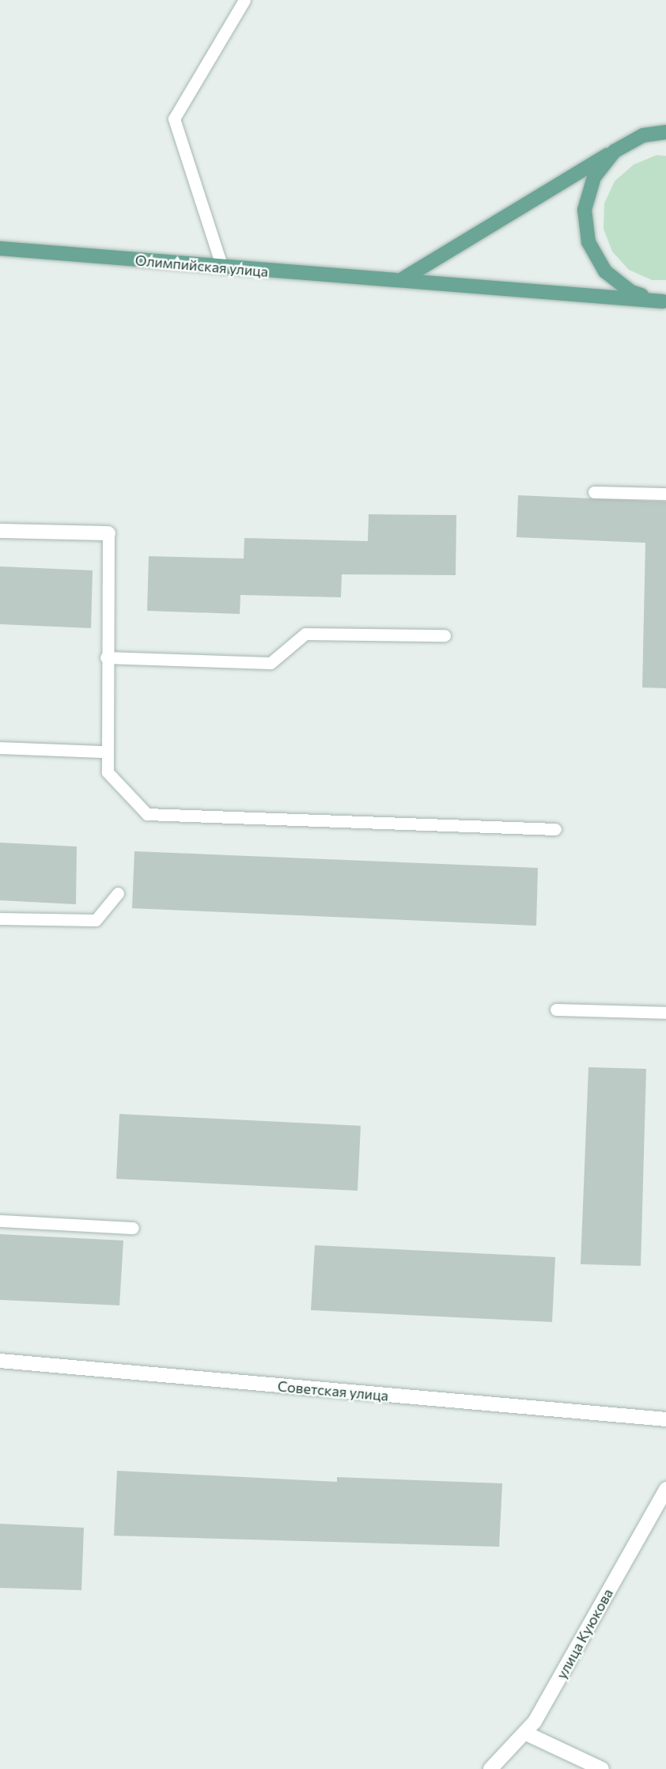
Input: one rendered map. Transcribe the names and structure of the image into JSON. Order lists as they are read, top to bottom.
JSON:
{
  "streets": {
    "main road": ["Олимпийская улица"],
    "street": ["Советская улица", "улица Куюкова"]
  }
}
